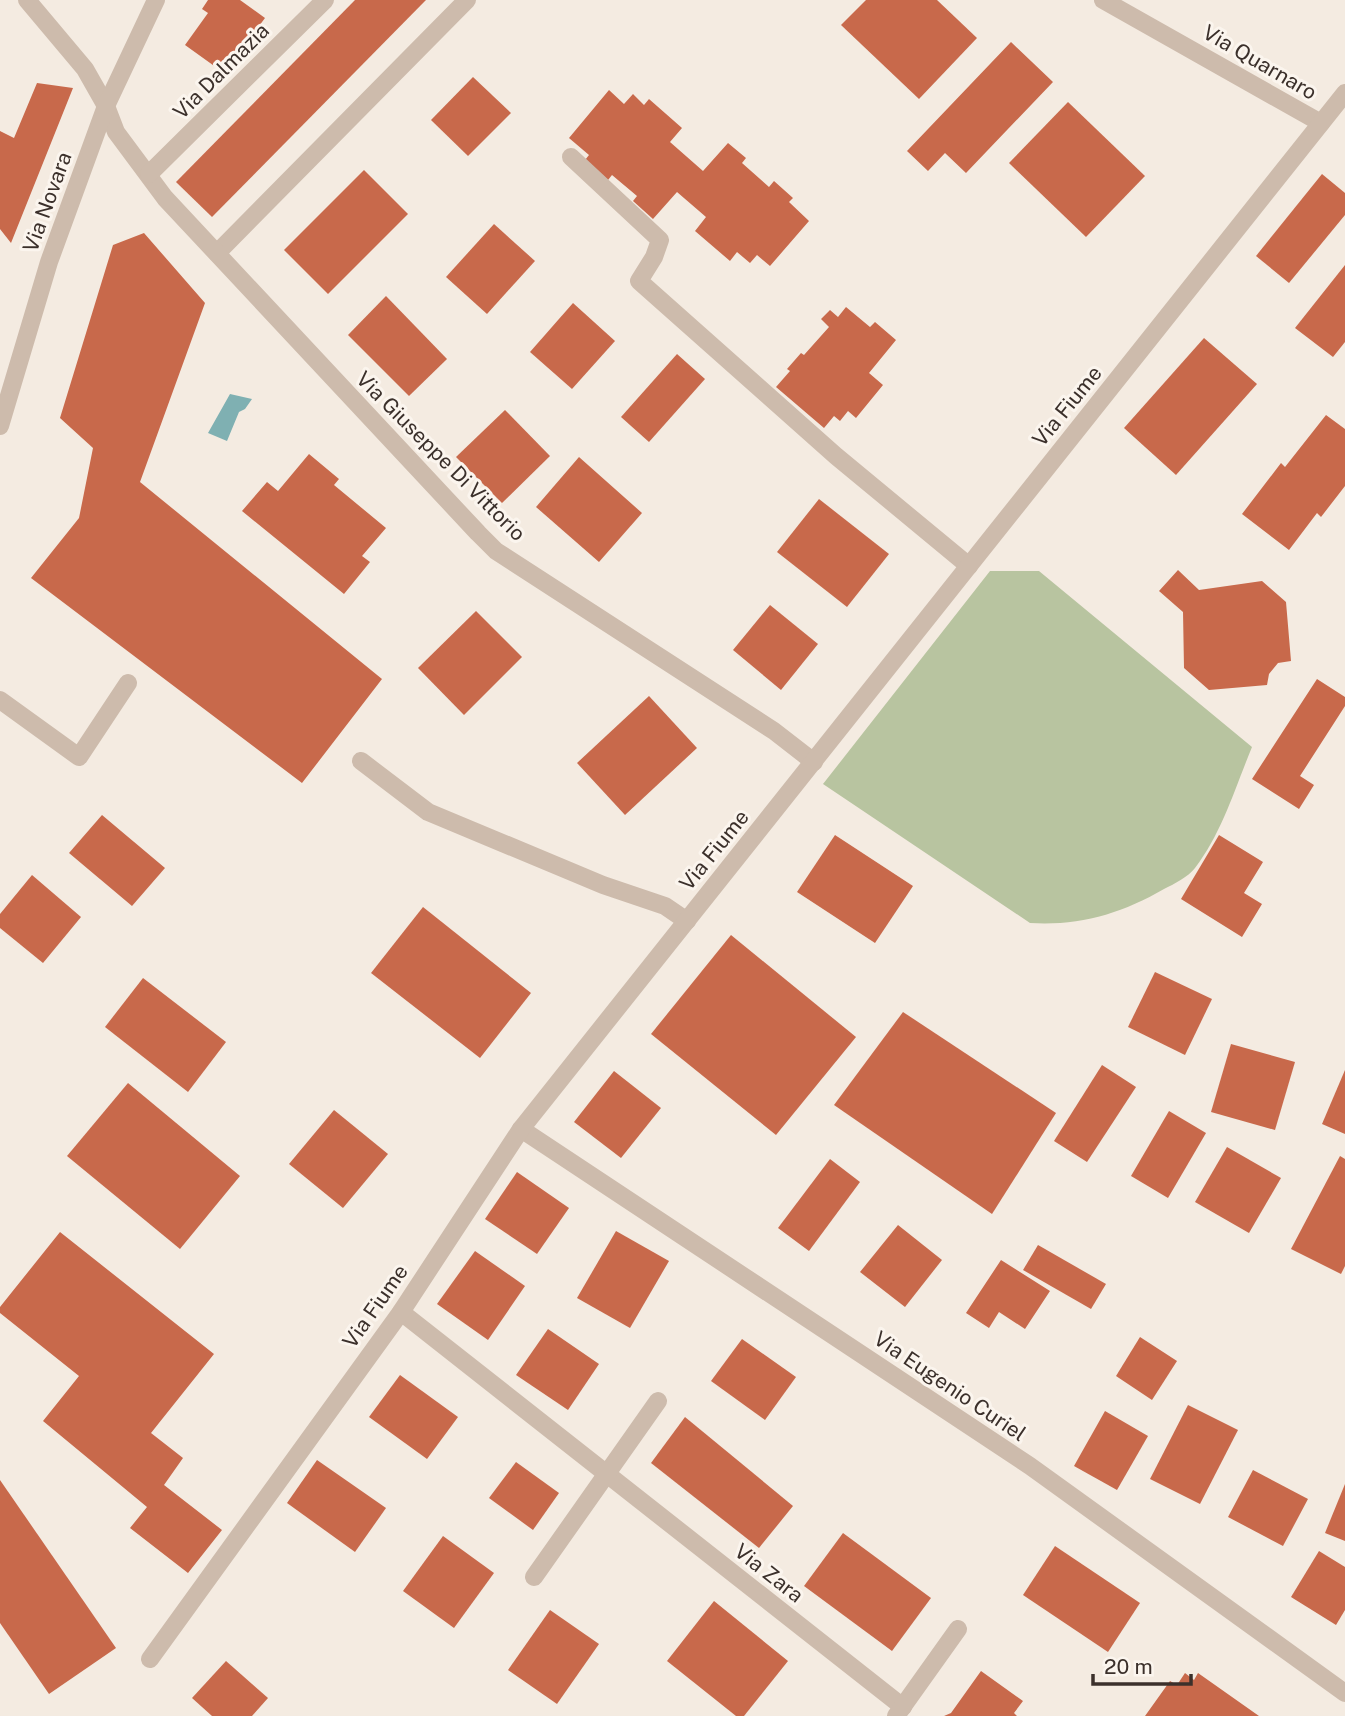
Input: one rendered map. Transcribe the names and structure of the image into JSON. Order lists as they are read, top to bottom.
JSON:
{
  "streets": {
    "street": [
      "Via Quarnaro",
      "Via Dalmazia",
      "Via Novara",
      "Via Fiume",
      "Via Giuseppe Di Vittorio",
      "Via Eugenio Curiel",
      "Via Zara"
    ]
  },
  "crossings": [
    ["Via Quarnaro", "Via Fiume"],
    ["Via Dalmazia", "Via Giuseppe Di Vittorio"],
    ["Via Novara", "Via Giuseppe Di Vittorio"],
    ["Via Fiume", "Via Giuseppe Di Vittorio"],
    ["Via Fiume", "Via Eugenio Curiel"],
    ["Via Fiume", "Via Zara"]
  ],
  "scale_bar": "20 m"
}
